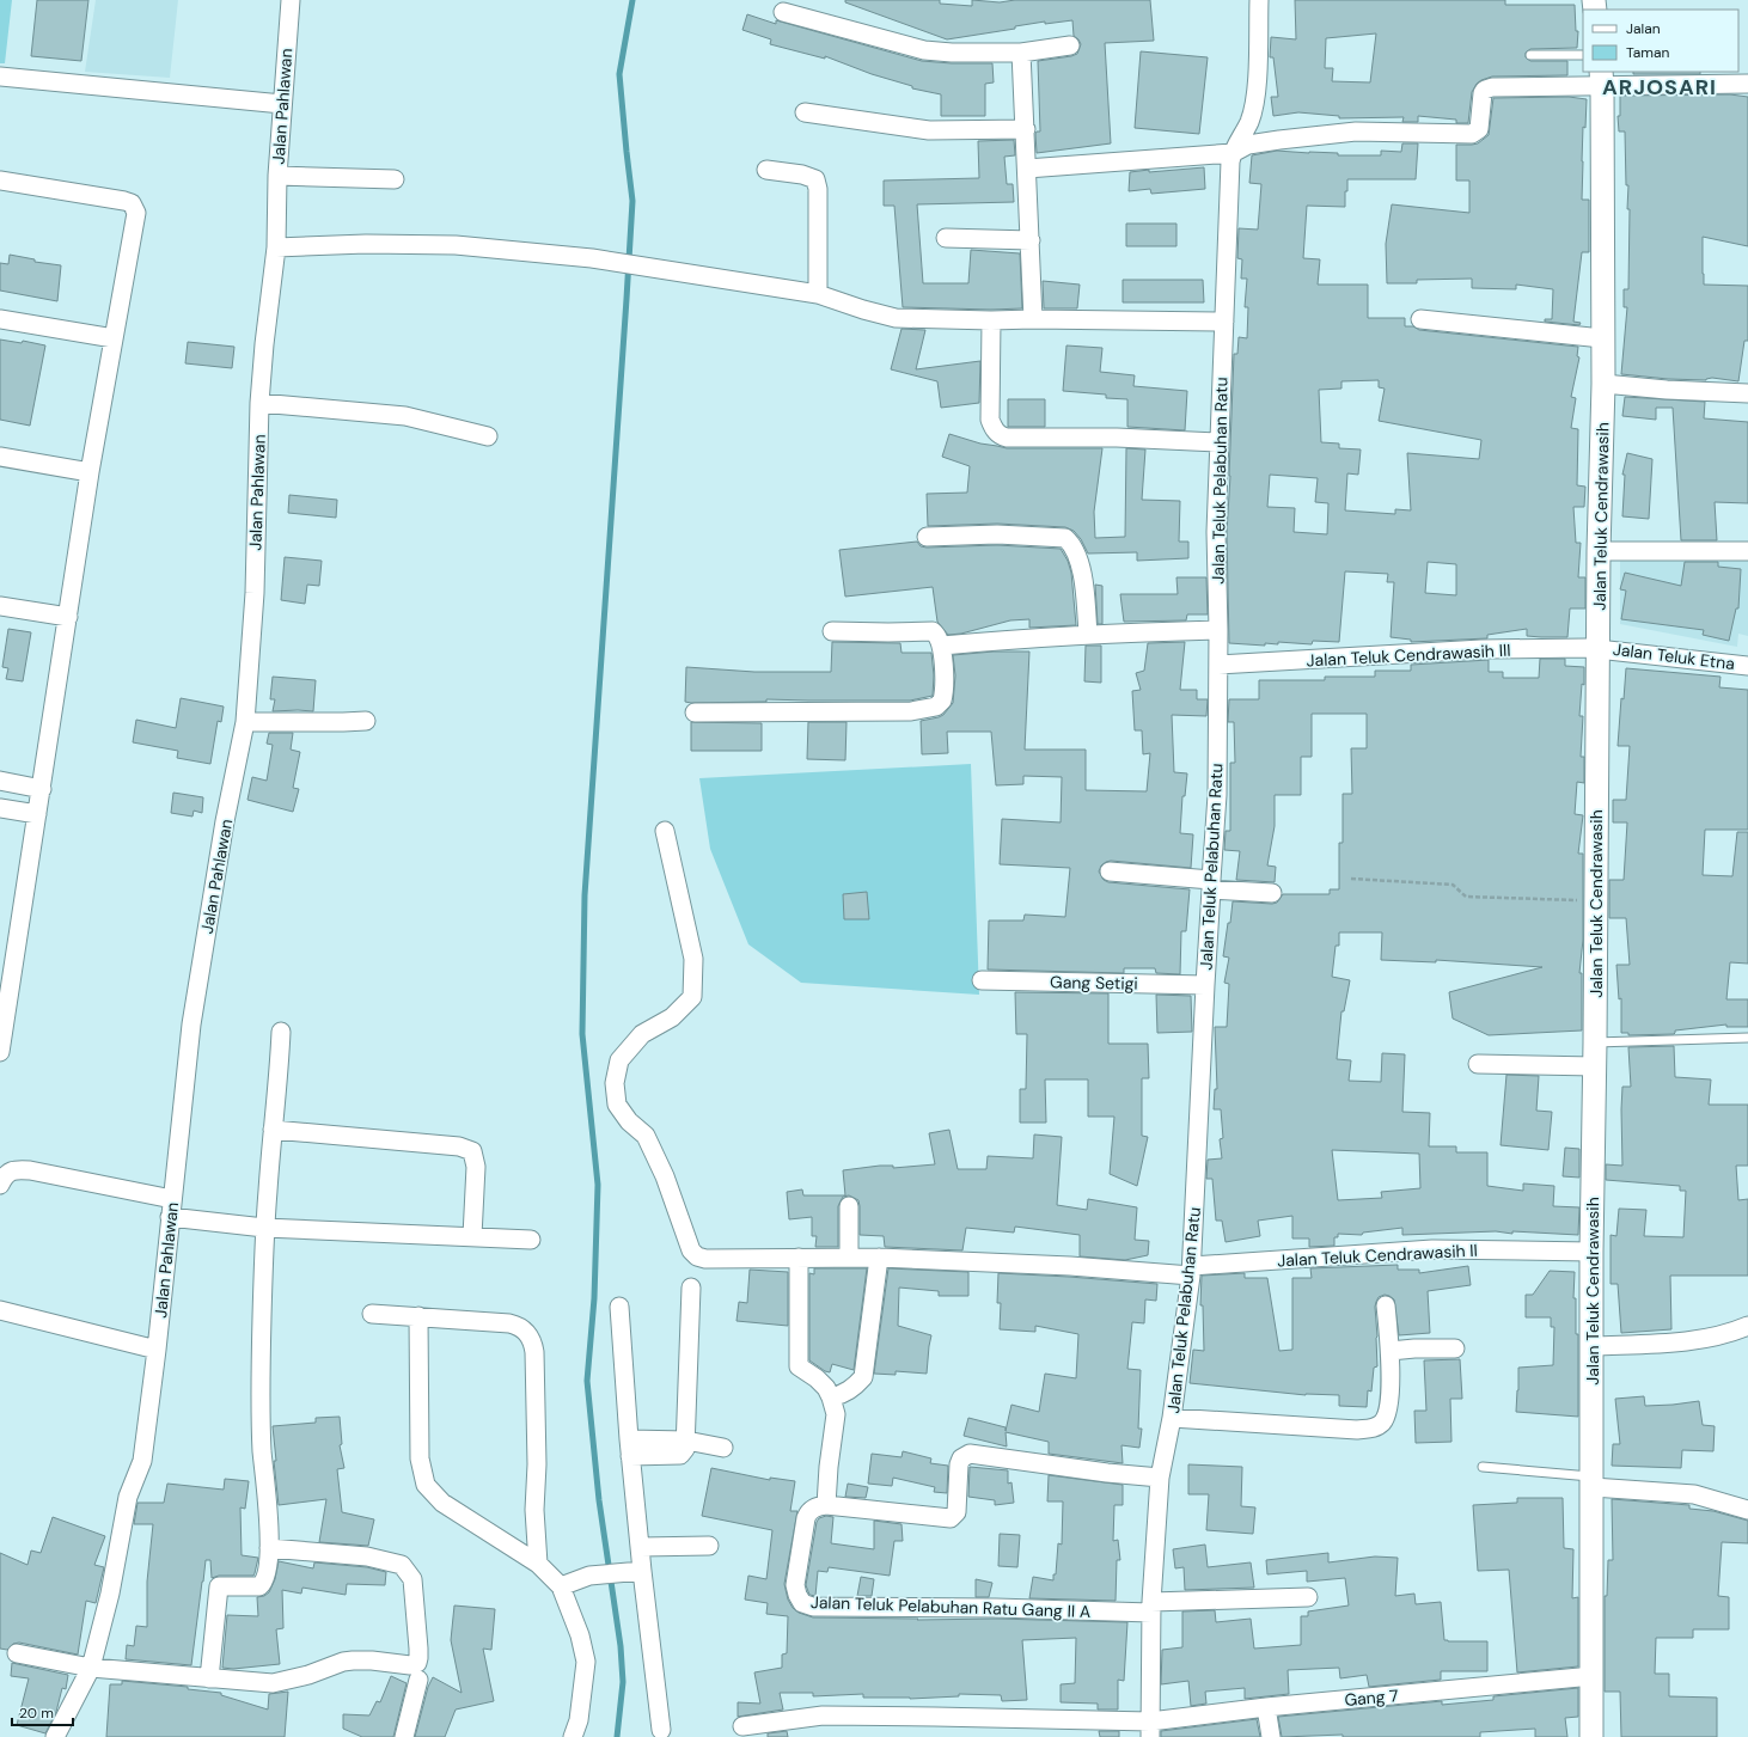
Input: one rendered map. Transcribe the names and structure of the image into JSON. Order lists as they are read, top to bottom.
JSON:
{
  "streets": {
    "street": [
      "Jalan Pahlawan",
      "Jalan Teluk Pelabuhan Ratu",
      "Jalan Teluk Cendrawasih",
      "Jalan Teluk Cendrawasih III",
      "Jalan Teluk Etna",
      "Gang Setigi",
      "Jalan Teluk Cendrawasih II",
      "Jalan Teluk Pelabuhan Ratu Gang II A",
      "Gang 7"
    ]
  },
  "crossings": [
    ["Jalan Teluk Pelabuhan Ratu", "Jalan Teluk Cendrawasih III"],
    ["Jalan Teluk Pelabuhan Ratu", "Gang Setigi"],
    ["Jalan Teluk Pelabuhan Ratu", "Jalan Teluk Cendrawasih II"],
    ["Jalan Teluk Pelabuhan Ratu", "Jalan Teluk Pelabuhan Ratu Gang II A"],
    ["Jalan Teluk Pelabuhan Ratu", "Gang 7"],
    ["Jalan Teluk Cendrawasih", "Jalan Teluk Cendrawasih III"],
    ["Jalan Teluk Cendrawasih", "Jalan Teluk Etna"],
    ["Jalan Teluk Cendrawasih", "Jalan Teluk Cendrawasih II"],
    ["Jalan Teluk Cendrawasih", "Gang 7"],
    ["Jalan Teluk Cendrawasih III", "Jalan Teluk Etna"]
  ],
  "districts": ["ARJOSARI"],
  "legend": ["Jalan", "Taman"],
  "scale_bar": "20 m"
}
